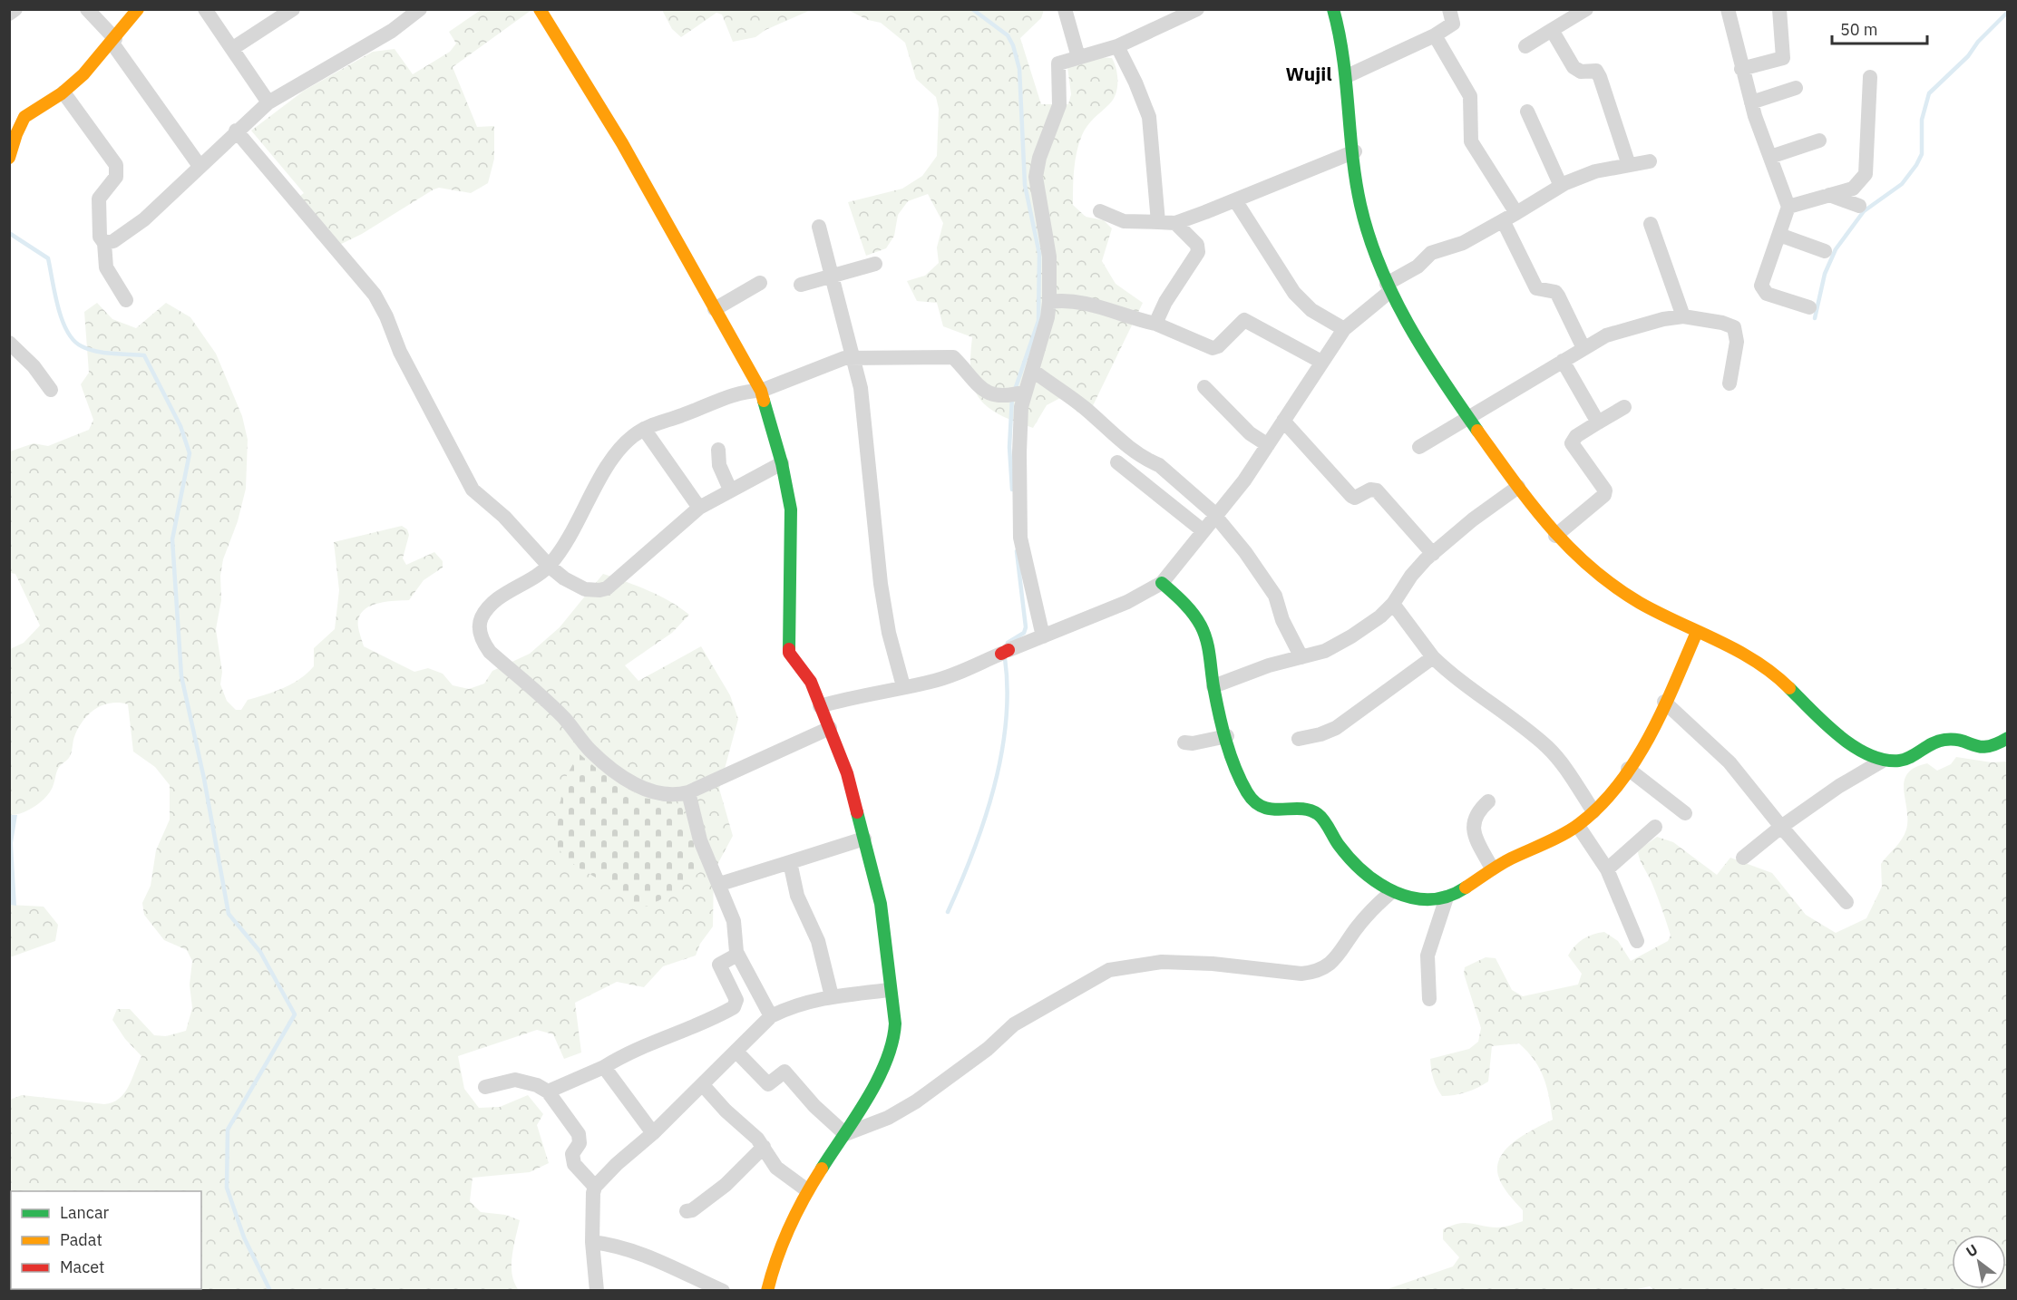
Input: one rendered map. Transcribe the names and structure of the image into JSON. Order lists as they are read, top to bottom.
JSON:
{
  "districts": ["Wujil"],
  "legend": ["Lancar", "Padat", "Macet"],
  "scale_bar": "50 m",
  "north": "top left"
}
